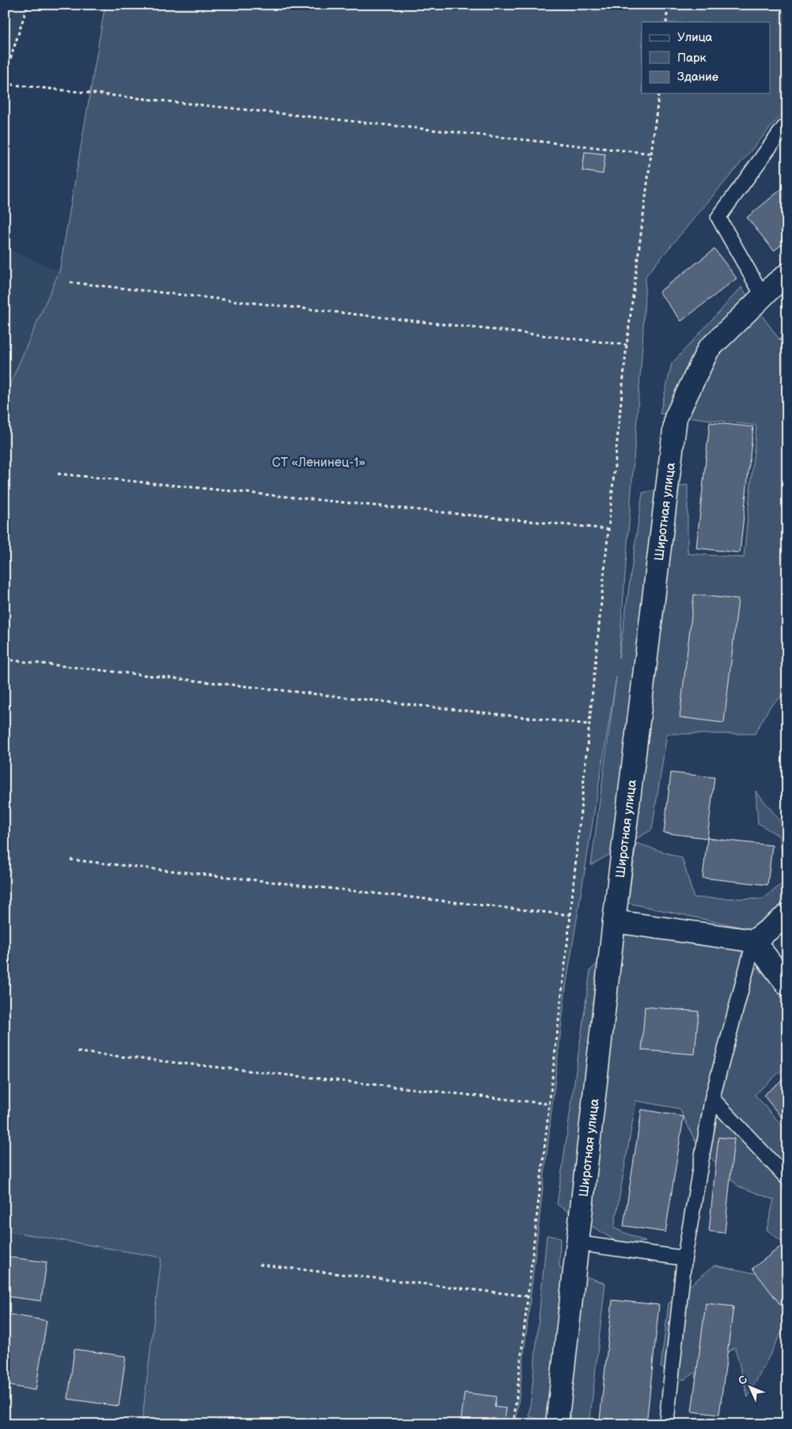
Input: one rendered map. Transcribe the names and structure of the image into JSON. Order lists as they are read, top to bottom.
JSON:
{
  "streets": {
    "street": ["Широтная улица"]
  },
  "parks": ["СТ «Ленинец-1»"],
  "legend": ["Улица", "Парк", "Здание"],
  "north": "top left"
}
